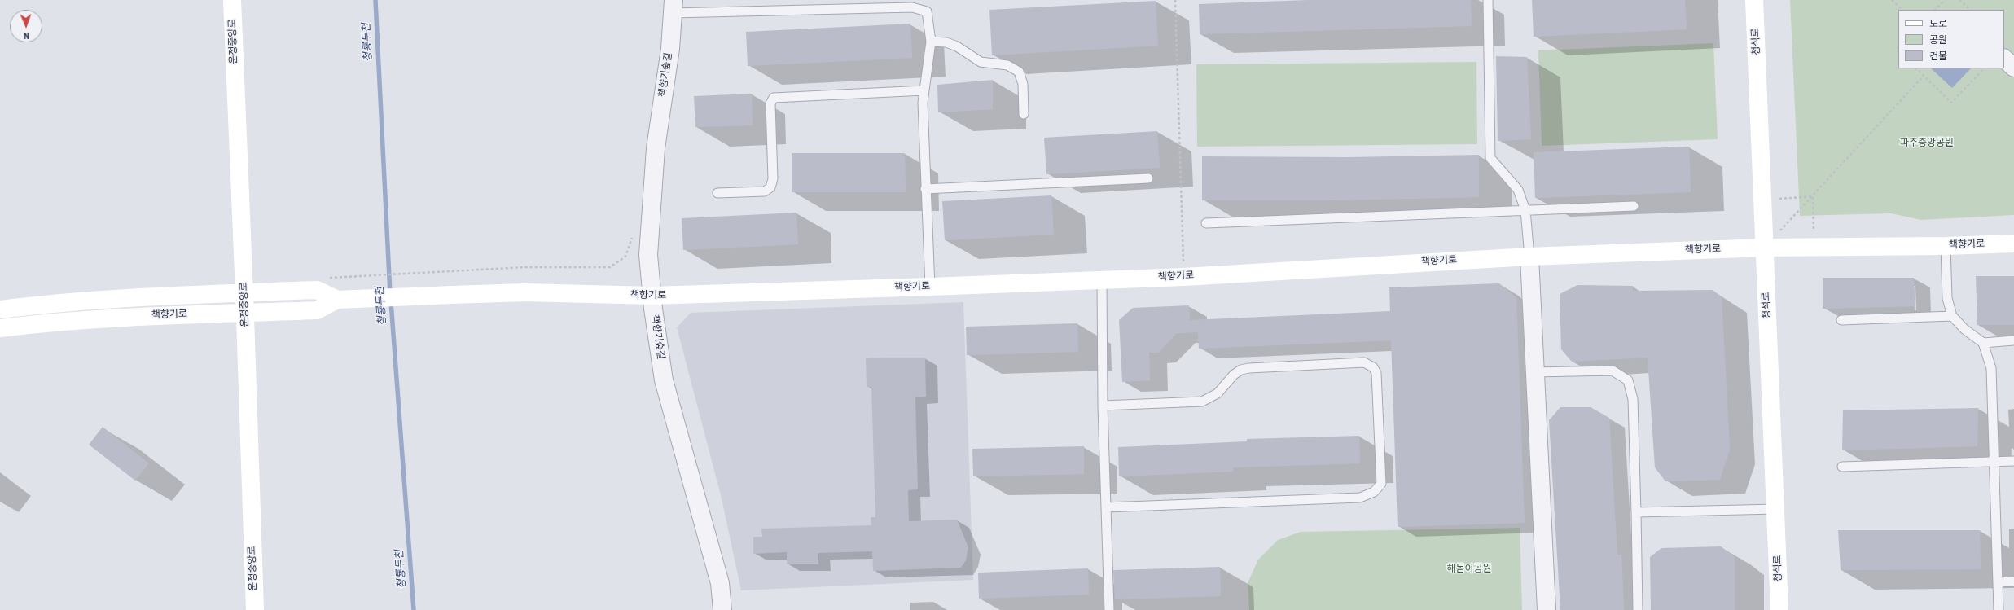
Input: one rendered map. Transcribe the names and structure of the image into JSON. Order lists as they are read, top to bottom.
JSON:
{
  "streets": {
    "street": [
      "운정중앙로",
      "청석로",
      "책향기숲길",
      "책향기로"
    ]
  },
  "crossings": [
    ["운정중앙로", "책향기로"],
    ["청석로", "책향기로"],
    ["책향기숲길", "책향기로"]
  ],
  "water": ["청룡두천"],
  "parks": ["파주중앙공원", "해돋이공원"],
  "legend": ["도로", "공원", "건물"],
  "north": "bottom"
}
